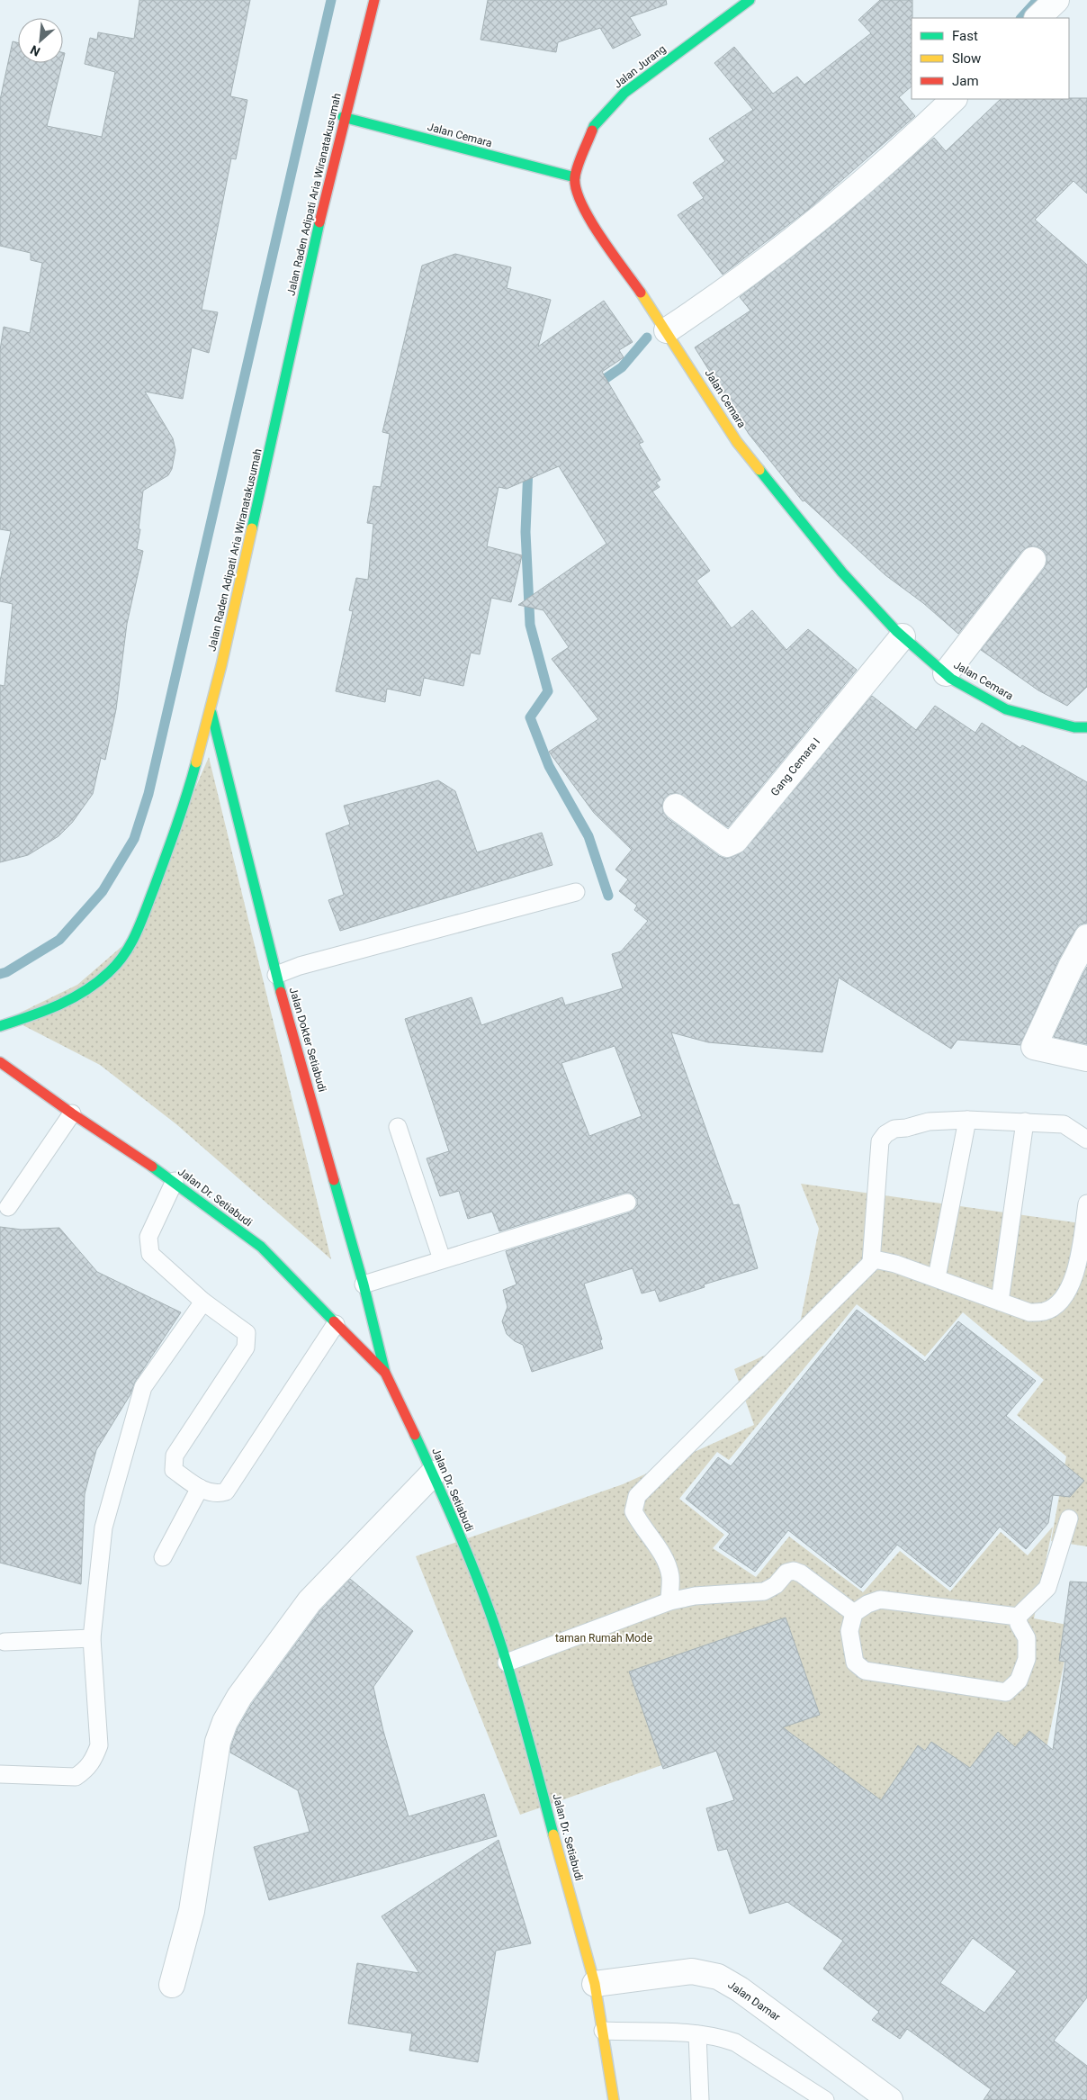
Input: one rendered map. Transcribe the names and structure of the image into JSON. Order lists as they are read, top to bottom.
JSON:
{
  "streets": {
    "main road": [
      "Jalan Jurang",
      "Jalan Cemara",
      "Jalan Raden Adipati Aria Wiranatakusumah",
      "Jalan Dokter Setiabudi",
      "Jalan Dr. Setiabudi"
    ],
    "street": ["Gang Cemara I", "Jalan Damar"]
  },
  "crossings": [
    ["Jalan Jurang", "Jalan Cemara"],
    ["Jalan Cemara", "Jalan Raden Adipati Aria Wiranatakusumah"],
    ["Jalan Cemara", "Gang Cemara I"],
    ["Jalan Raden Adipati Aria Wiranatakusumah", "Jalan Dokter Setiabudi"],
    ["Jalan Dokter Setiabudi", "Jalan Dr. Setiabudi"],
    ["Jalan Dr. Setiabudi", "Jalan Damar"]
  ],
  "parks": ["taman Rumah Mode"],
  "legend": ["Fast", "Slow", "Jam"],
  "north": "bottom left"
}
